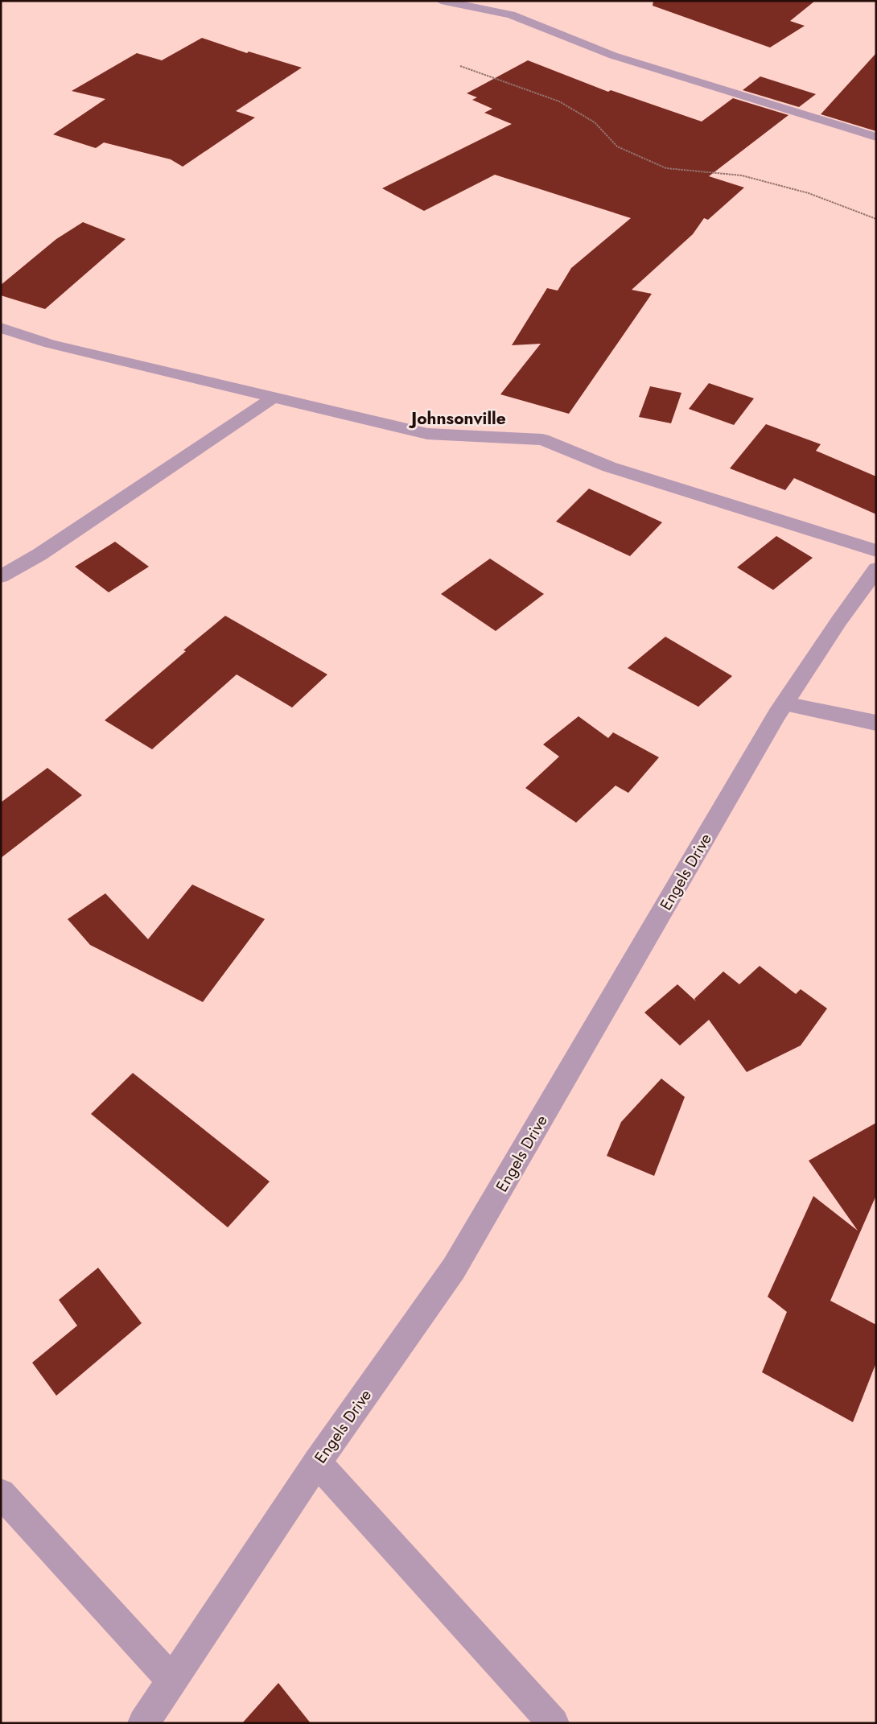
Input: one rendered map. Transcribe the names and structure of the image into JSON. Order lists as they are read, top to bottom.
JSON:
{
  "streets": {
    "street": ["Engels Drive"]
  },
  "districts": ["Johnsonville"]
}
